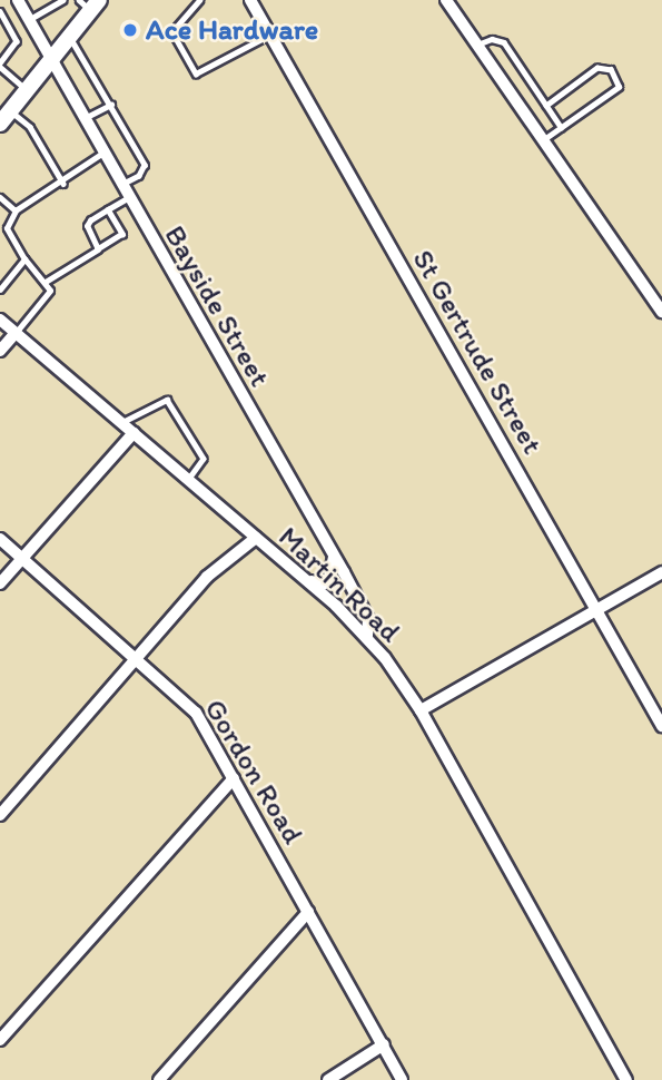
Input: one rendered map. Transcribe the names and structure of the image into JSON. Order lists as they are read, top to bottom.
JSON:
{
  "streets": {
    "street": [
      "Bayside Street",
      "St Gertrude Street",
      "Martin Road",
      "Gordon Road"
    ]
  },
  "crossings": [
    ["Bayside Street", "Martin Road"]
  ],
  "places": ["Ace Hardware"]
}
